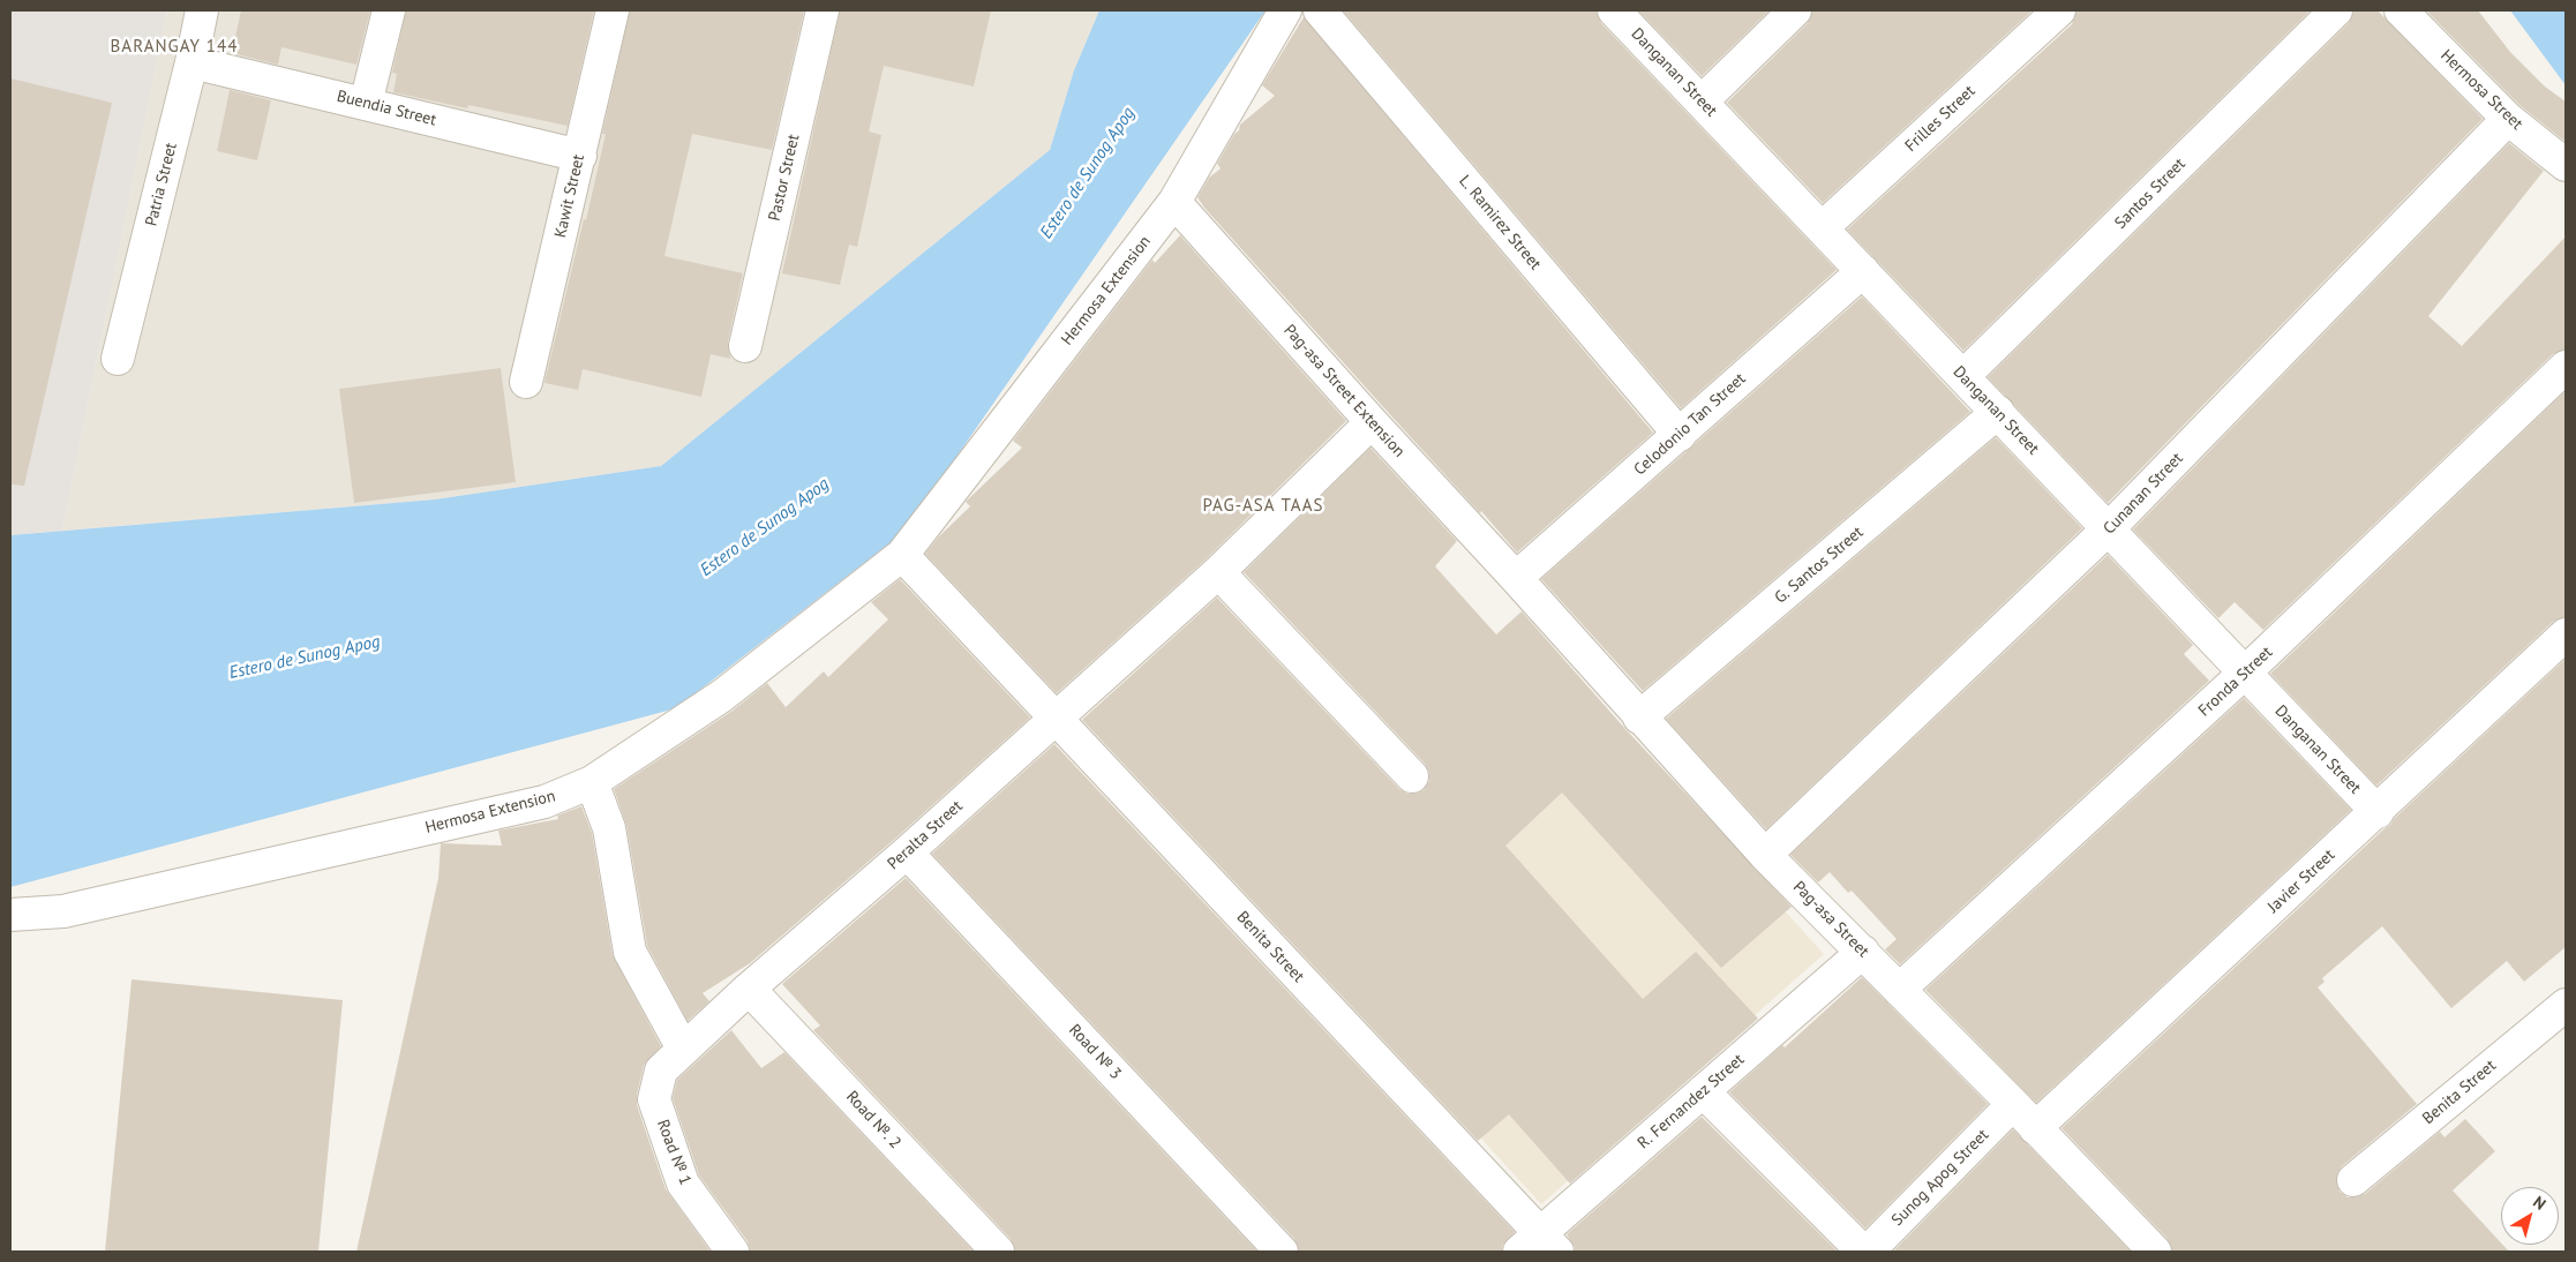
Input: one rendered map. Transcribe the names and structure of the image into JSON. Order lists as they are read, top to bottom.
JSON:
{
  "streets": {
    "street": [
      "Danganan Street",
      "Hermosa Street",
      "Buendia Street",
      "Frilles Street",
      "Pastor Street",
      "Patria Street",
      "Santos Street",
      "Kawit Street",
      "L. Ramirez Street",
      "Hermosa Extension",
      "Pag-asa Street Extension",
      "Celodonio Tan Street",
      "Cunanan Street",
      "G. Santos Street",
      "Fronda Street",
      "Peralta Street",
      "Javier Street",
      "Pag-asa Street",
      "Benita Street",
      "Road № 3",
      "R. Fernandez Street",
      "Road №. 2",
      "Road № 1",
      "Sunog Apog Street"
    ]
  },
  "crossings": [
    ["Danganan Street", "Frilles Street"],
    ["Danganan Street", "Santos Street"],
    ["Danganan Street", "Celodonio Tan Street"],
    ["Danganan Street", "Cunanan Street"],
    ["Danganan Street", "G. Santos Street"],
    ["Danganan Street", "Fronda Street"],
    ["Danganan Street", "Javier Street"],
    ["Hermosa Street", "Cunanan Street"],
    ["Buendia Street", "Patria Street"],
    ["Buendia Street", "Kawit Street"],
    ["L. Ramirez Street", "Celodonio Tan Street"],
    ["Hermosa Extension", "Pag-asa Street Extension"],
    ["Hermosa Extension", "Benita Street"],
    ["Pag-asa Street Extension", "Celodonio Tan Street"],
    ["Pag-asa Street Extension", "Peralta Street"],
    ["Pag-asa Street Extension", "Pag-asa Street"],
    ["Celodonio Tan Street", "Pag-asa Street"],
    ["Cunanan Street", "Pag-asa Street"],
    ["G. Santos Street", "Pag-asa Street"],
    ["Fronda Street", "Pag-asa Street"],
    ["Peralta Street", "Benita Street"],
    ["Peralta Street", "Road № 3"],
    ["Peralta Street", "Road №. 2"],
    ["Peralta Street", "Road № 1"],
    ["Javier Street", "Pag-asa Street"],
    ["Pag-asa Street", "R. Fernandez Street"],
    ["Pag-asa Street", "Sunog Apog Street"],
    ["Benita Street", "R. Fernandez Street"]
  ],
  "districts": ["BARANGAY 144", "PAG-ASA TAAS"],
  "water": ["Estero de Sunog Apog"],
  "north": "top right"
}
